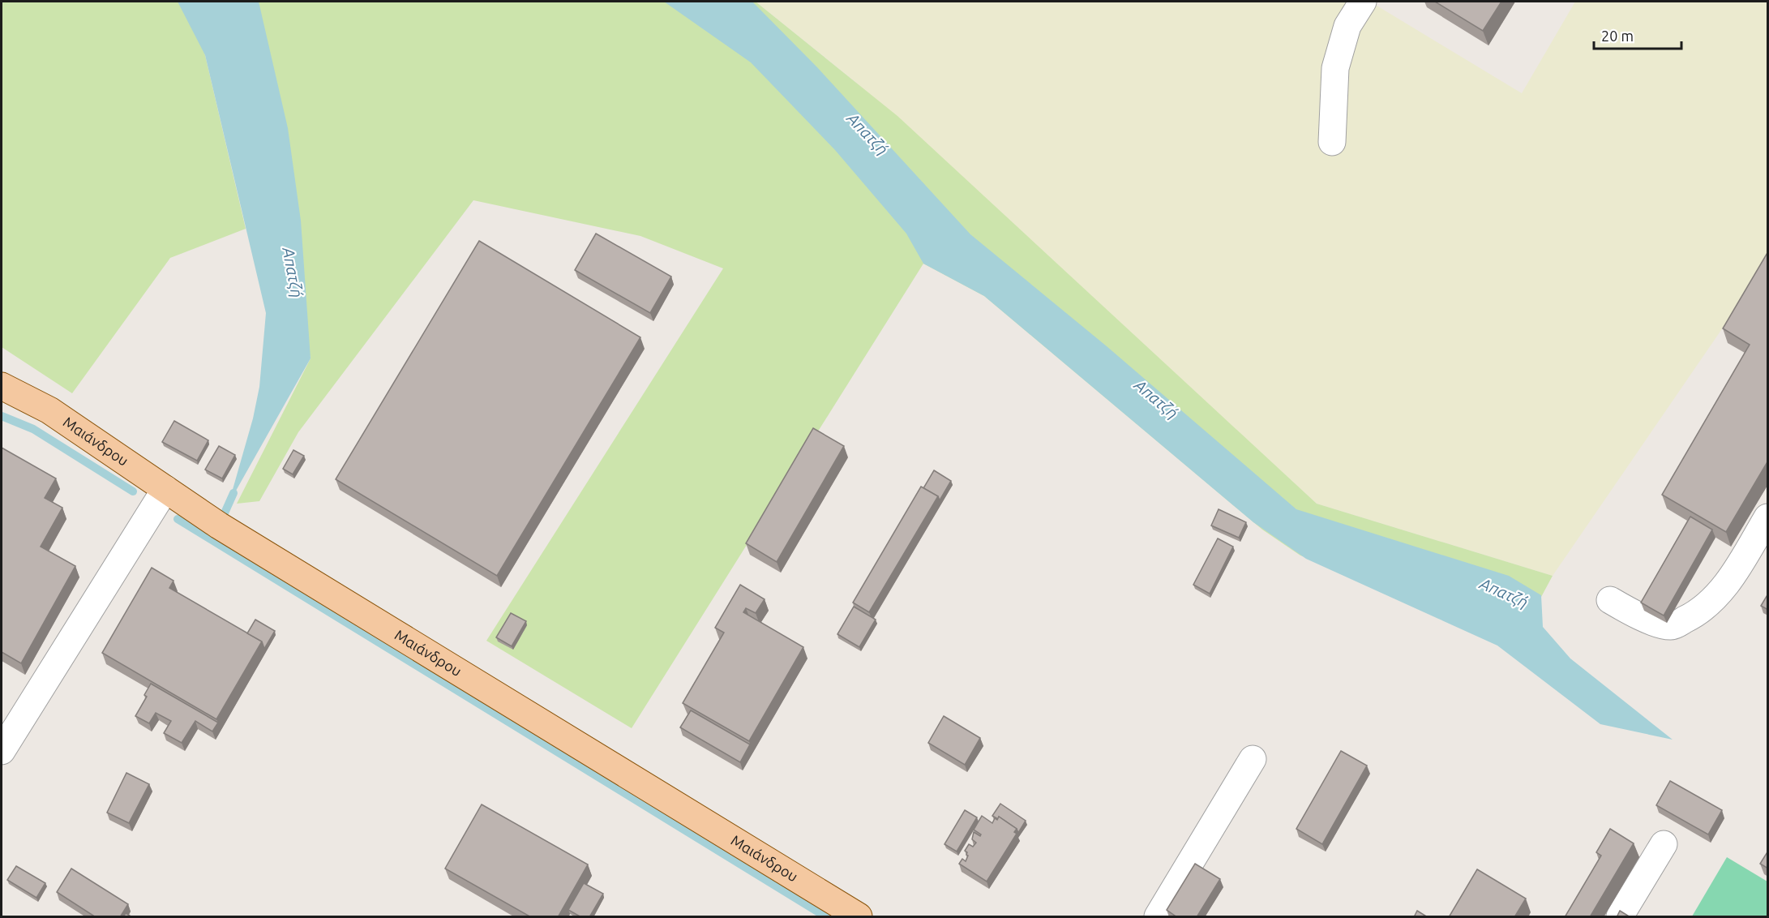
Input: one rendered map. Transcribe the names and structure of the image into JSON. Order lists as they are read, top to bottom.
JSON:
{
  "streets": {
    "main road": ["Μαιάνδρου"]
  },
  "water": ["Απατζή"],
  "scale_bar": "20 m"
}
